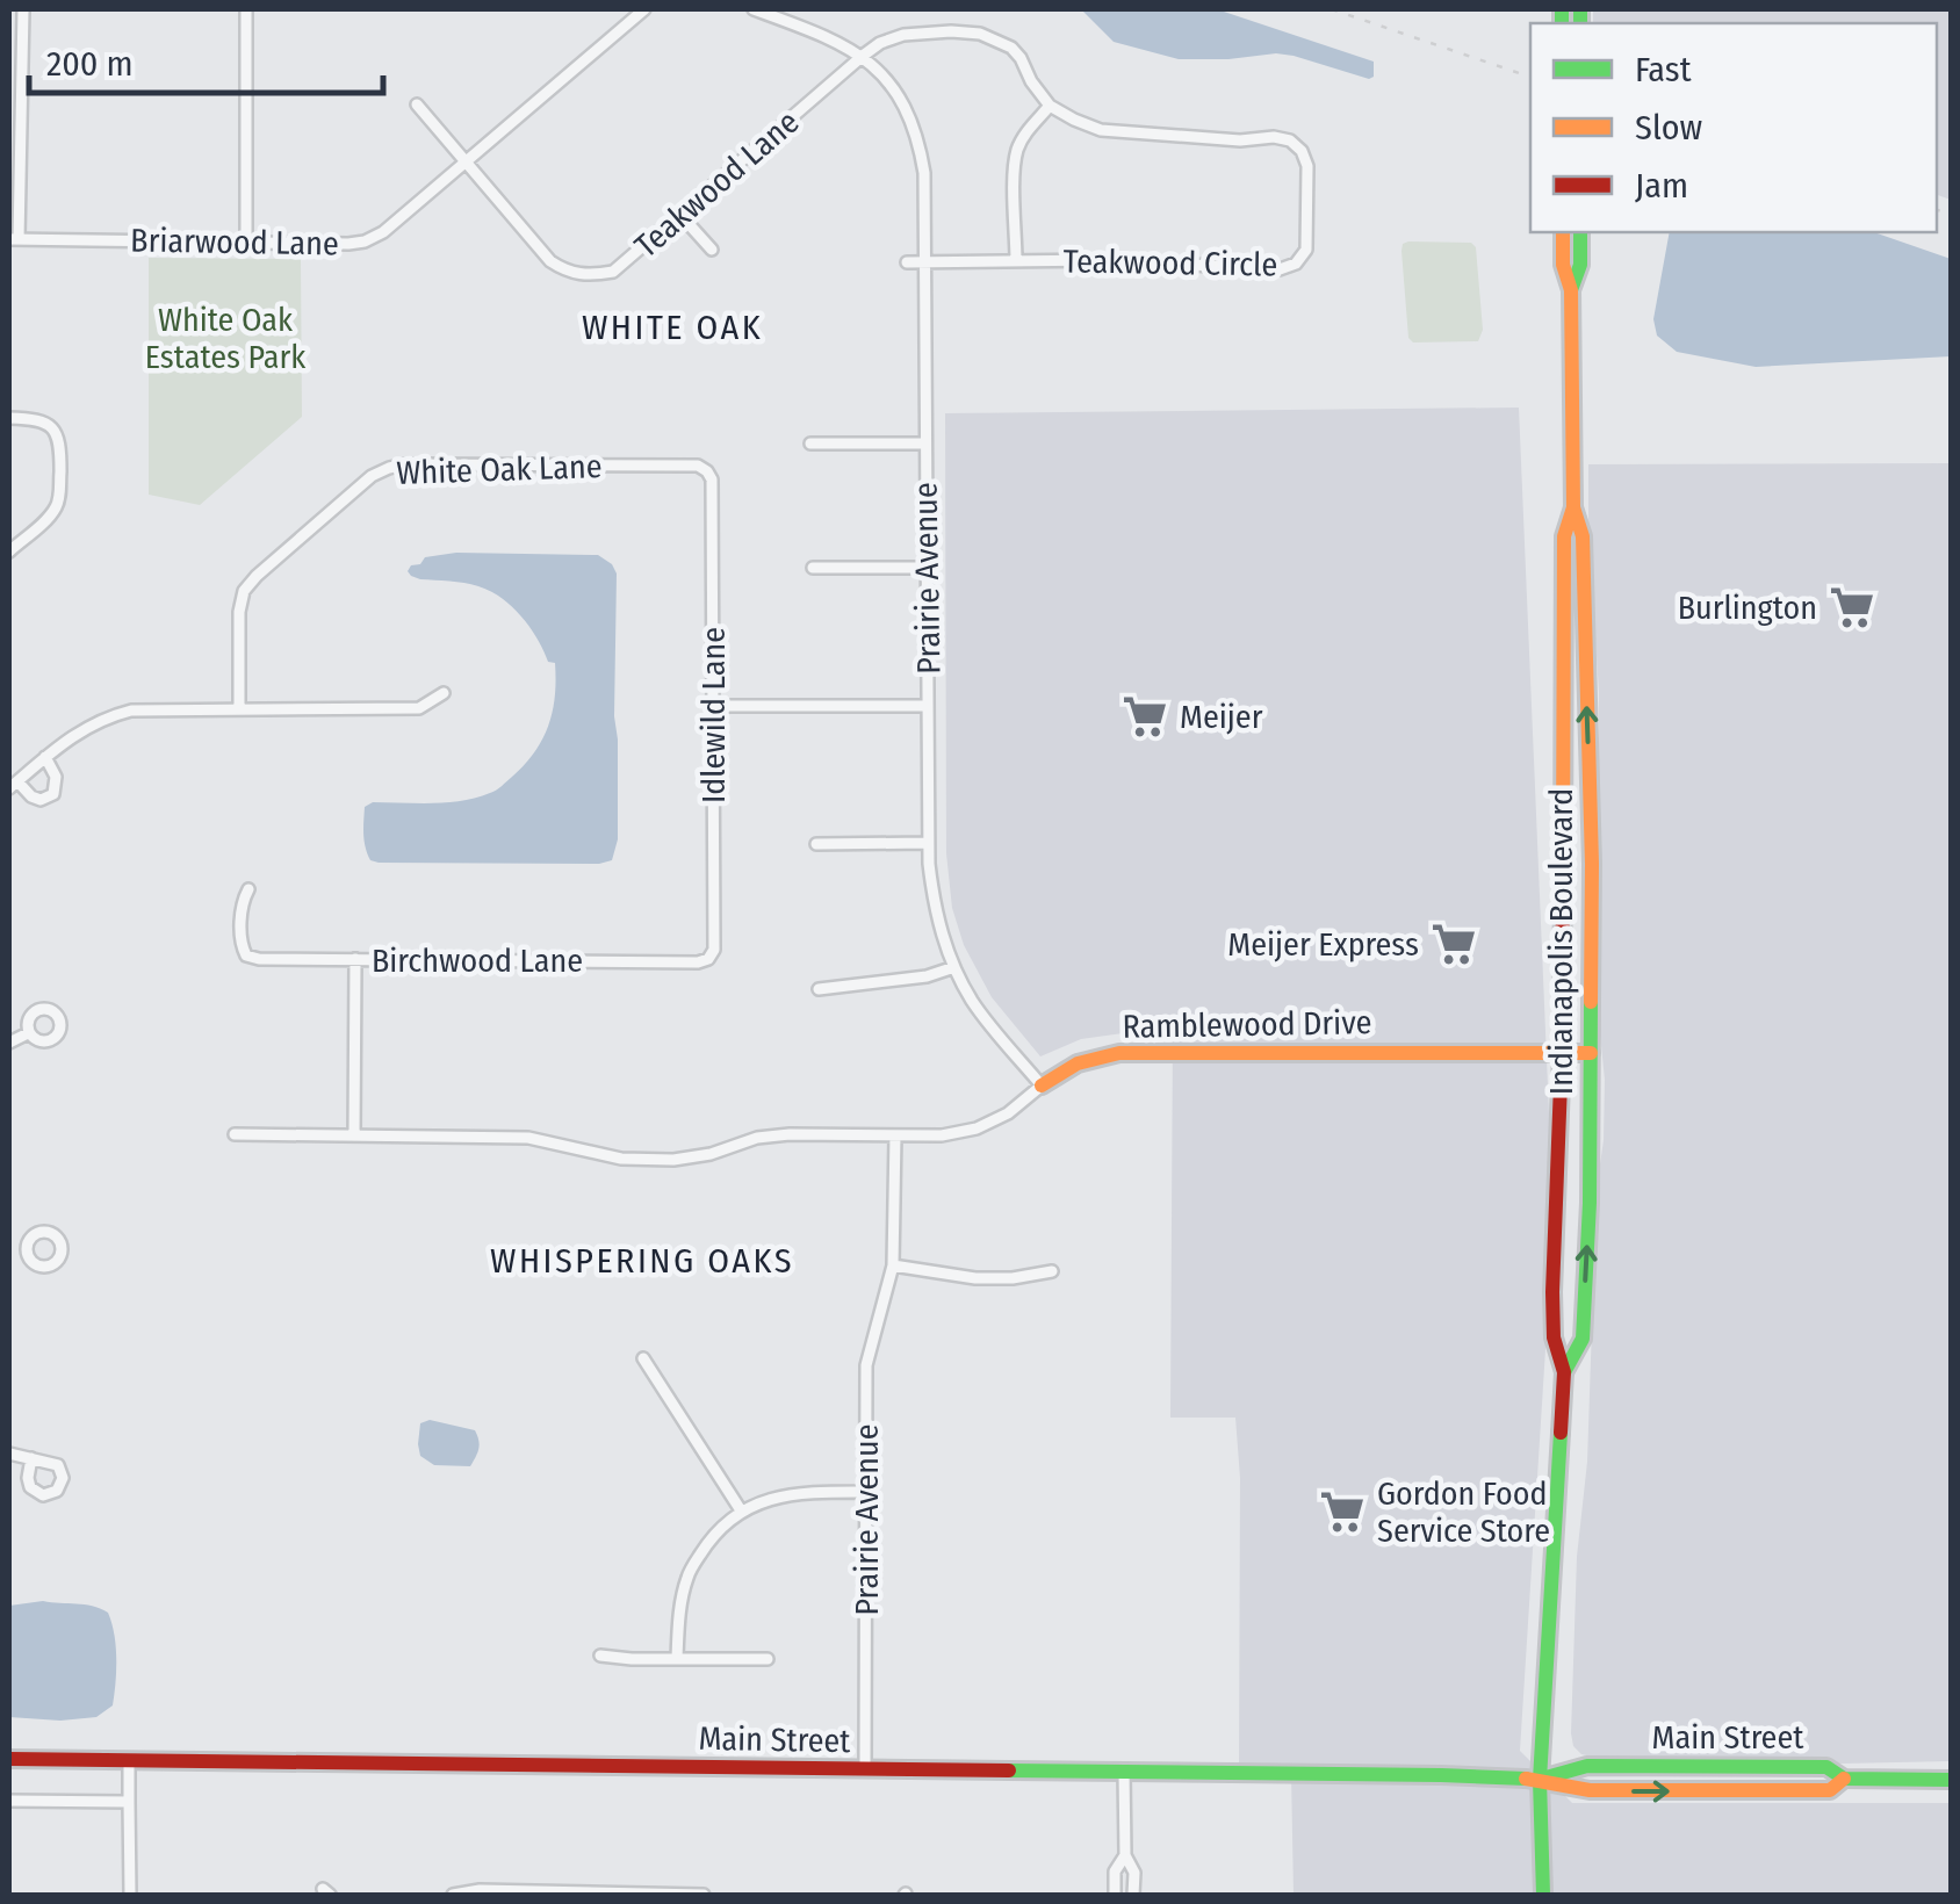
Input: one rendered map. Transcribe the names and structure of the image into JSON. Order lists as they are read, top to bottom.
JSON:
{
  "streets": {
    "main road": ["Indianapolis Boulevard", "Ramblewood Drive", "Main Street"],
    "street": [
      "Teakwood Lane",
      "Briarwood Lane",
      "Teakwood Circle",
      "White Oak Lane",
      "Prairie Avenue",
      "Idlewild Lane",
      "Birchwood Lane"
    ]
  },
  "crossings": [
    ["Teakwood Lane", "Briarwood Lane"],
    ["Teakwood Lane", "Prairie Avenue"],
    ["Teakwood Circle", "Prairie Avenue"],
    ["White Oak Lane", "Idlewild Lane"],
    ["Prairie Avenue", "Ramblewood Drive"],
    ["Prairie Avenue", "Main Street"],
    ["Idlewild Lane", "Birchwood Lane"],
    ["Indianapolis Boulevard", "Ramblewood Drive"],
    ["Indianapolis Boulevard", "Main Street"]
  ],
  "districts": ["WHITE OAK", "WHISPERING OAKS"],
  "parks": ["White Oak Estates Park"],
  "places": {
    "supermarket": [
      "Burlington",
      "Meijer",
      "Meijer Express",
      "Gordon Food Service Store"
    ]
  },
  "legend": ["Fast", "Slow", "Jam"],
  "scale_bar": "200 m"
}
